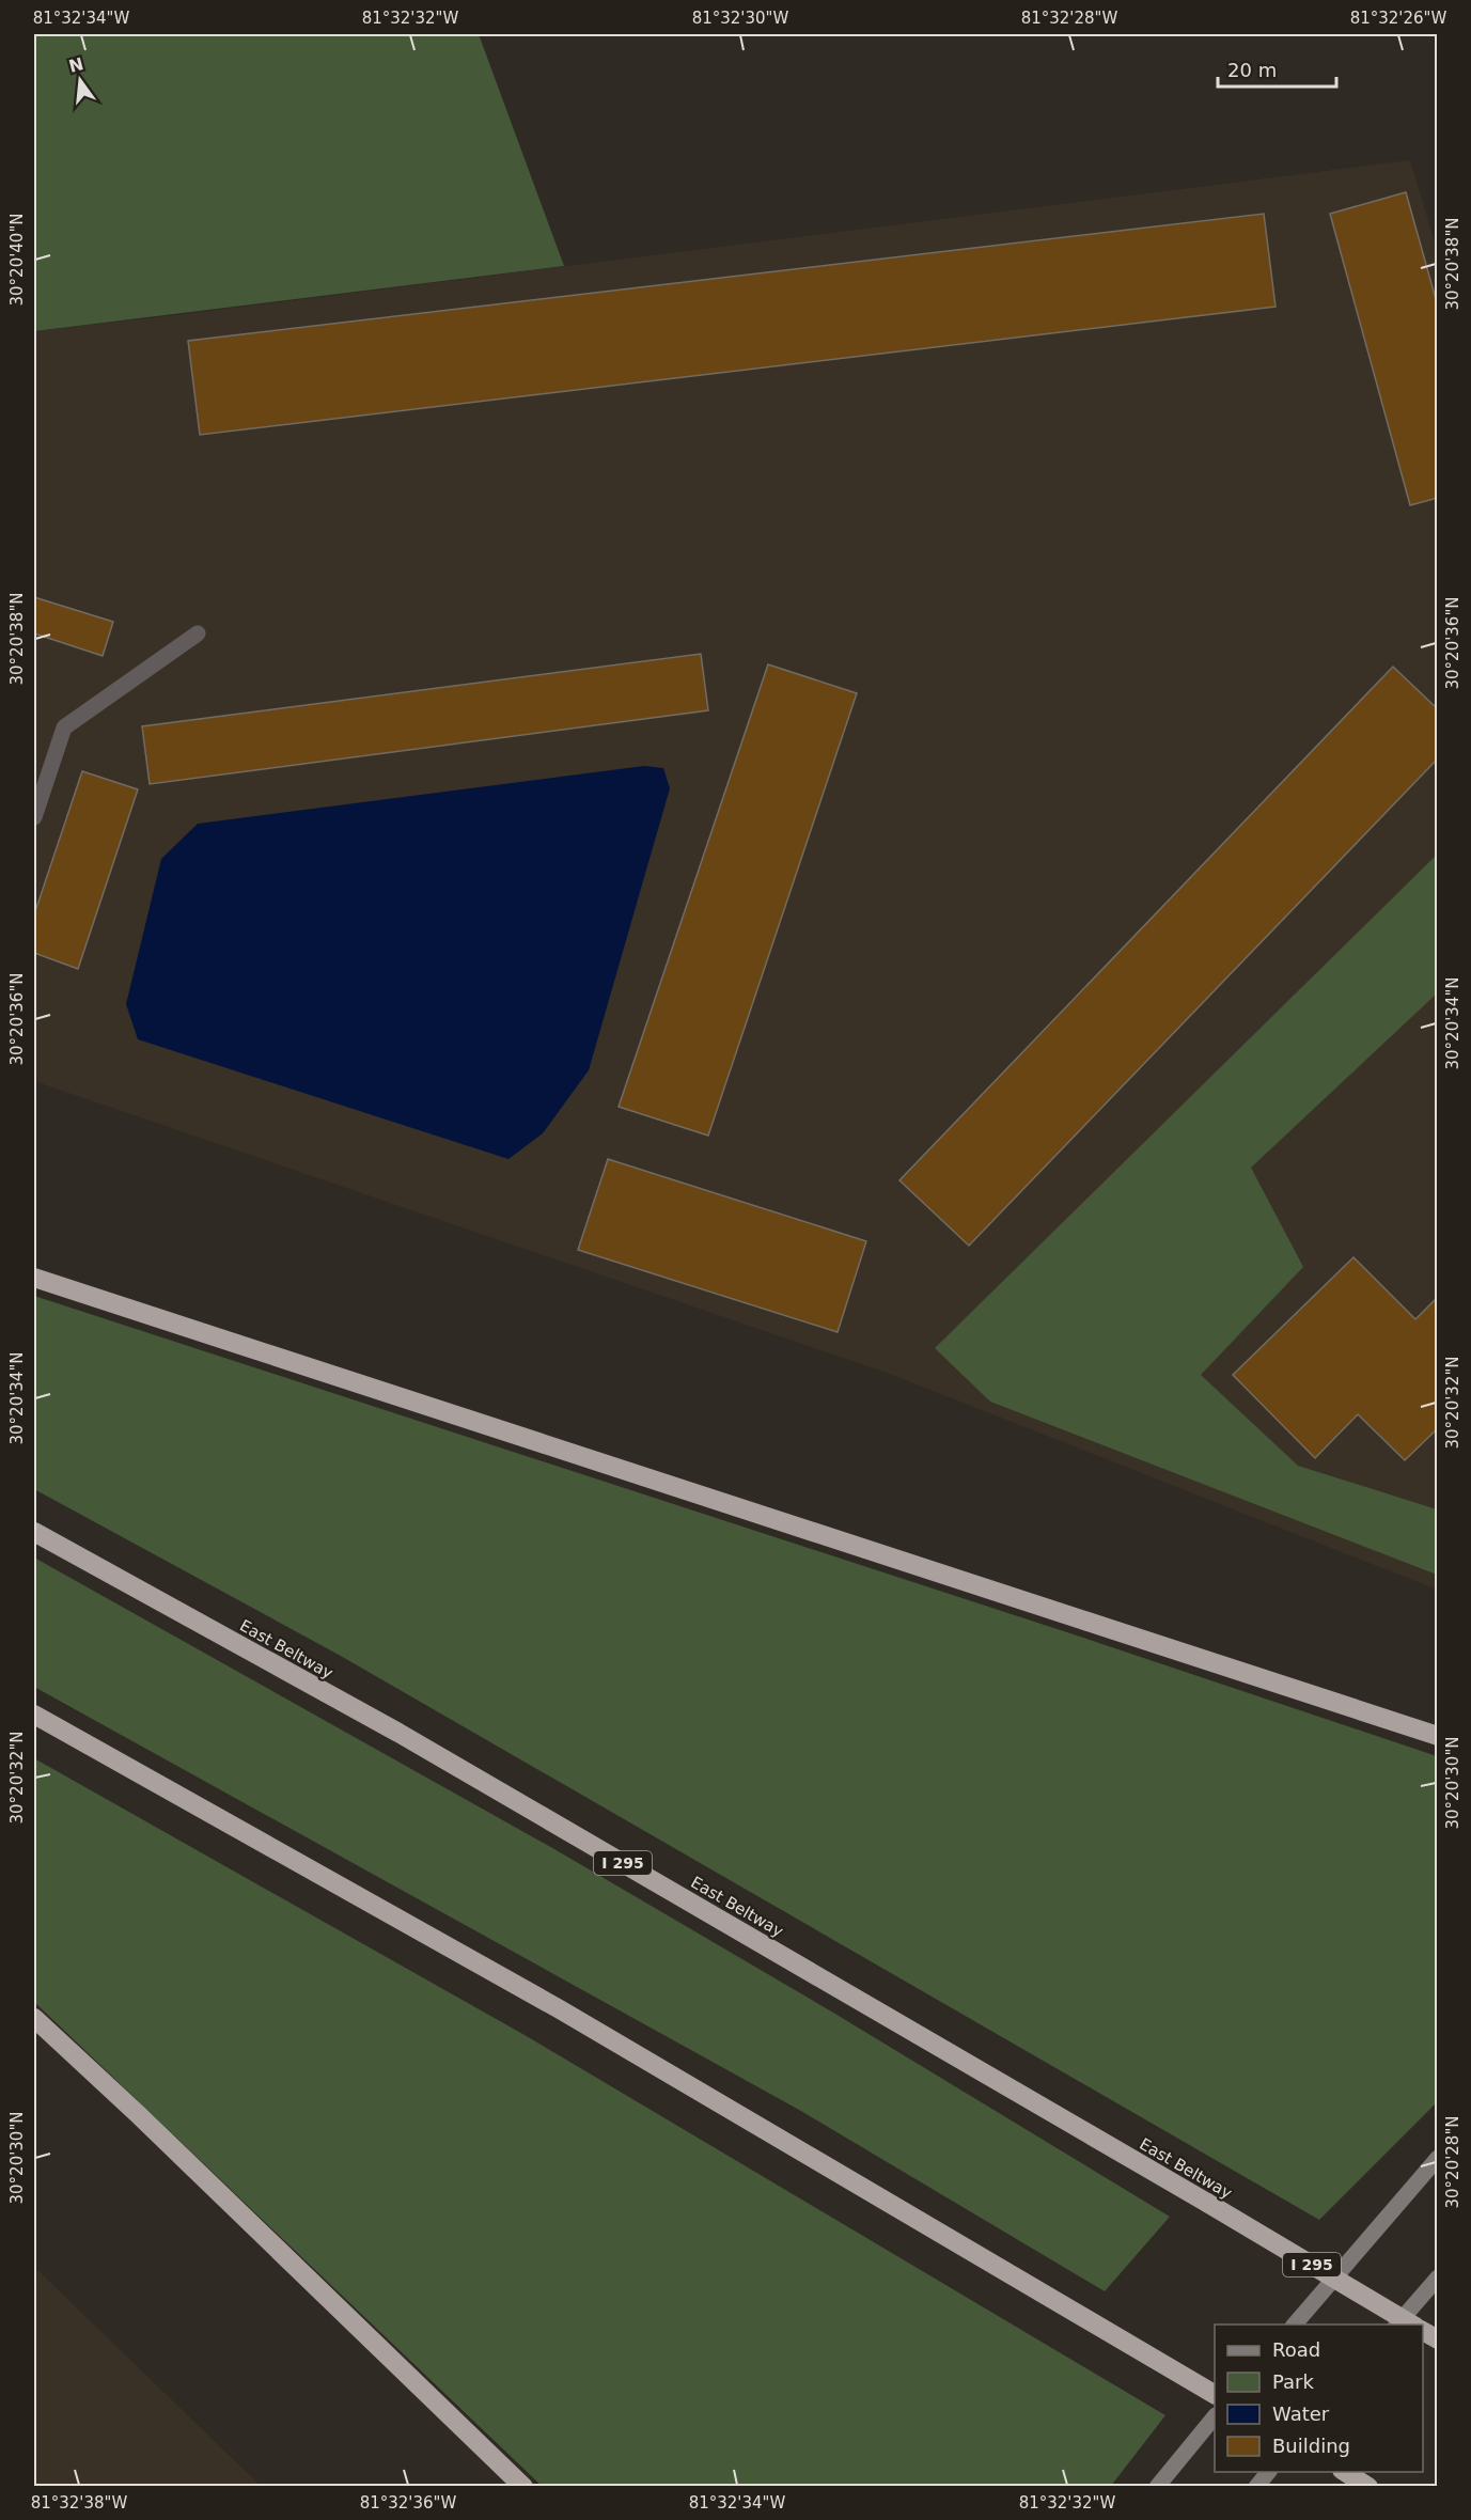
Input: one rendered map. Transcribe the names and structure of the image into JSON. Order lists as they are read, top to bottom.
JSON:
{
  "streets": {
    "highway": ["East Beltway", "I 295"]
  },
  "legend": [
    "Road",
    "Park",
    "Water",
    "Building"
  ],
  "scale_bar": "20 m",
  "north": "top",
  "coordinates": [
    "81°32'34\"W",
    "81°32'32\"W",
    "81°32'30\"W",
    "81°32'28\"W",
    "81°32'26\"W",
    "30°20'40\"N",
    "30°20'38\"N",
    "30°20'36\"N",
    "30°20'34\"N",
    "30°20'32\"N",
    "30°20'30\"N",
    "30°20'28\"N",
    "81°32'38\"W",
    "81°32'36\"W"
  ]
}
